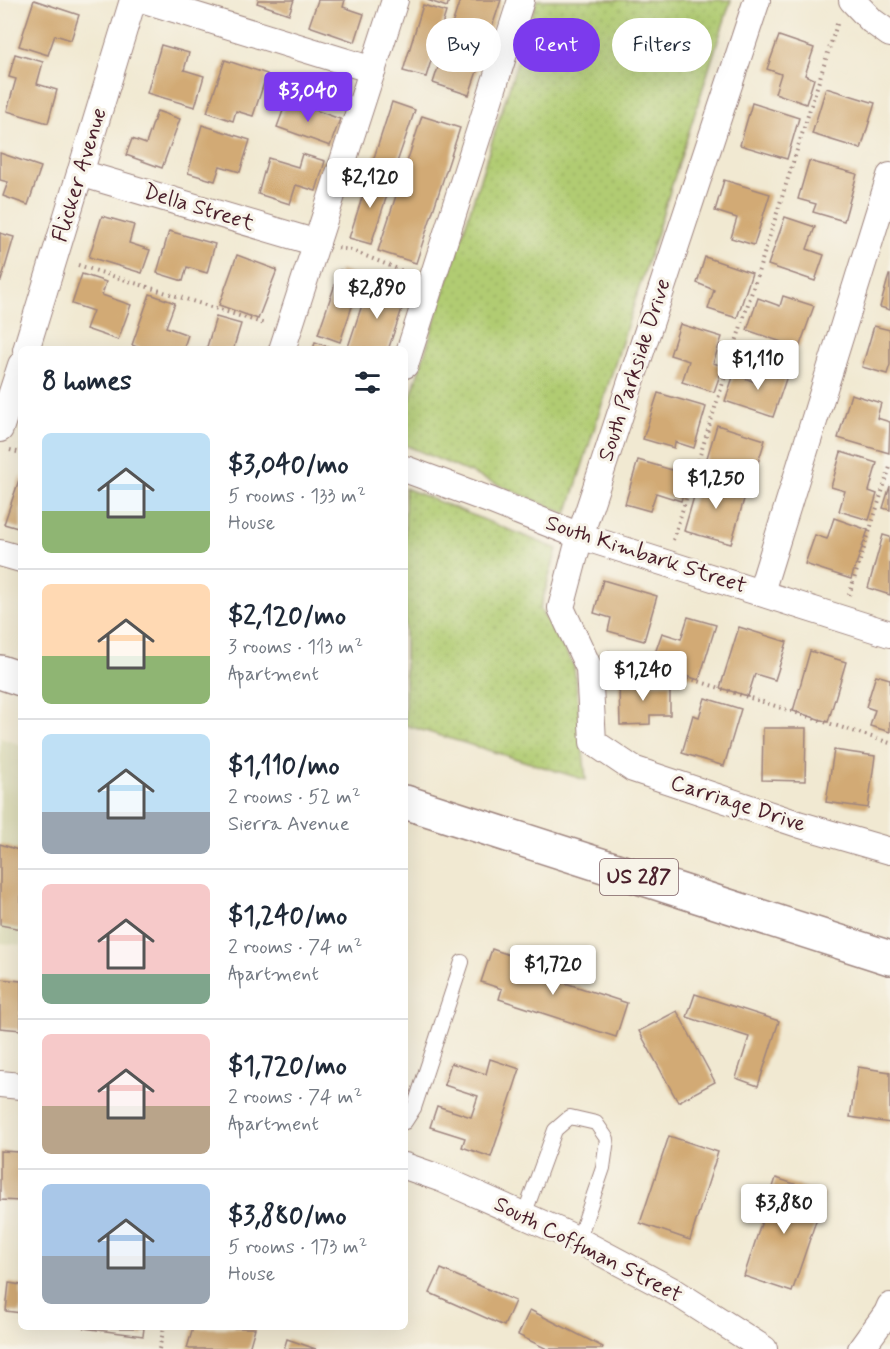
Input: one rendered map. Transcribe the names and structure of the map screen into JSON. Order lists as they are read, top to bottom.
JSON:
{
  "streets": {
    "main road": ["US 287"],
    "street": [
      "Flicker Avenue",
      "Della Street",
      "South Parkside Drive",
      "South Kimbark Street",
      "Carriage Drive",
      "South Coffman Street"
    ]
  },
  "crossings": [
    ["Flicker Avenue", "Della Street"],
    ["South Parkside Drive", "South Kimbark Street"],
    ["South Parkside Drive", "Carriage Drive"]
  ],
  "page": {
    "chip": ["Buy", "Rent", "Filters"],
    "price": [
      "$3,040",
      "$2,120",
      "$2,890",
      "$1,110",
      "$1,250",
      "$1,240",
      "$1,720",
      "$3,880"
    ],
    "heading": "8 homes",
    "list": [
      {
        "name": "$3,040/mo",
        "note": "5 rooms · 133 m² · House"
      },
      {
        "name": "$2,120/mo",
        "note": "3 rooms · 113 m² · Apartment"
      },
      {
        "name": "$1,110/mo",
        "note": "2 rooms · 52 m² · Sierra Avenue"
      },
      {
        "name": "$1,240/mo",
        "note": "2 rooms · 74 m² · Apartment"
      },
      {
        "name": "$1,720/mo",
        "note": "2 rooms · 74 m² · Apartment"
      },
      {
        "name": "$3,880/mo",
        "note": "5 rooms · 173 m² · House"
      }
    ]
  }
}
